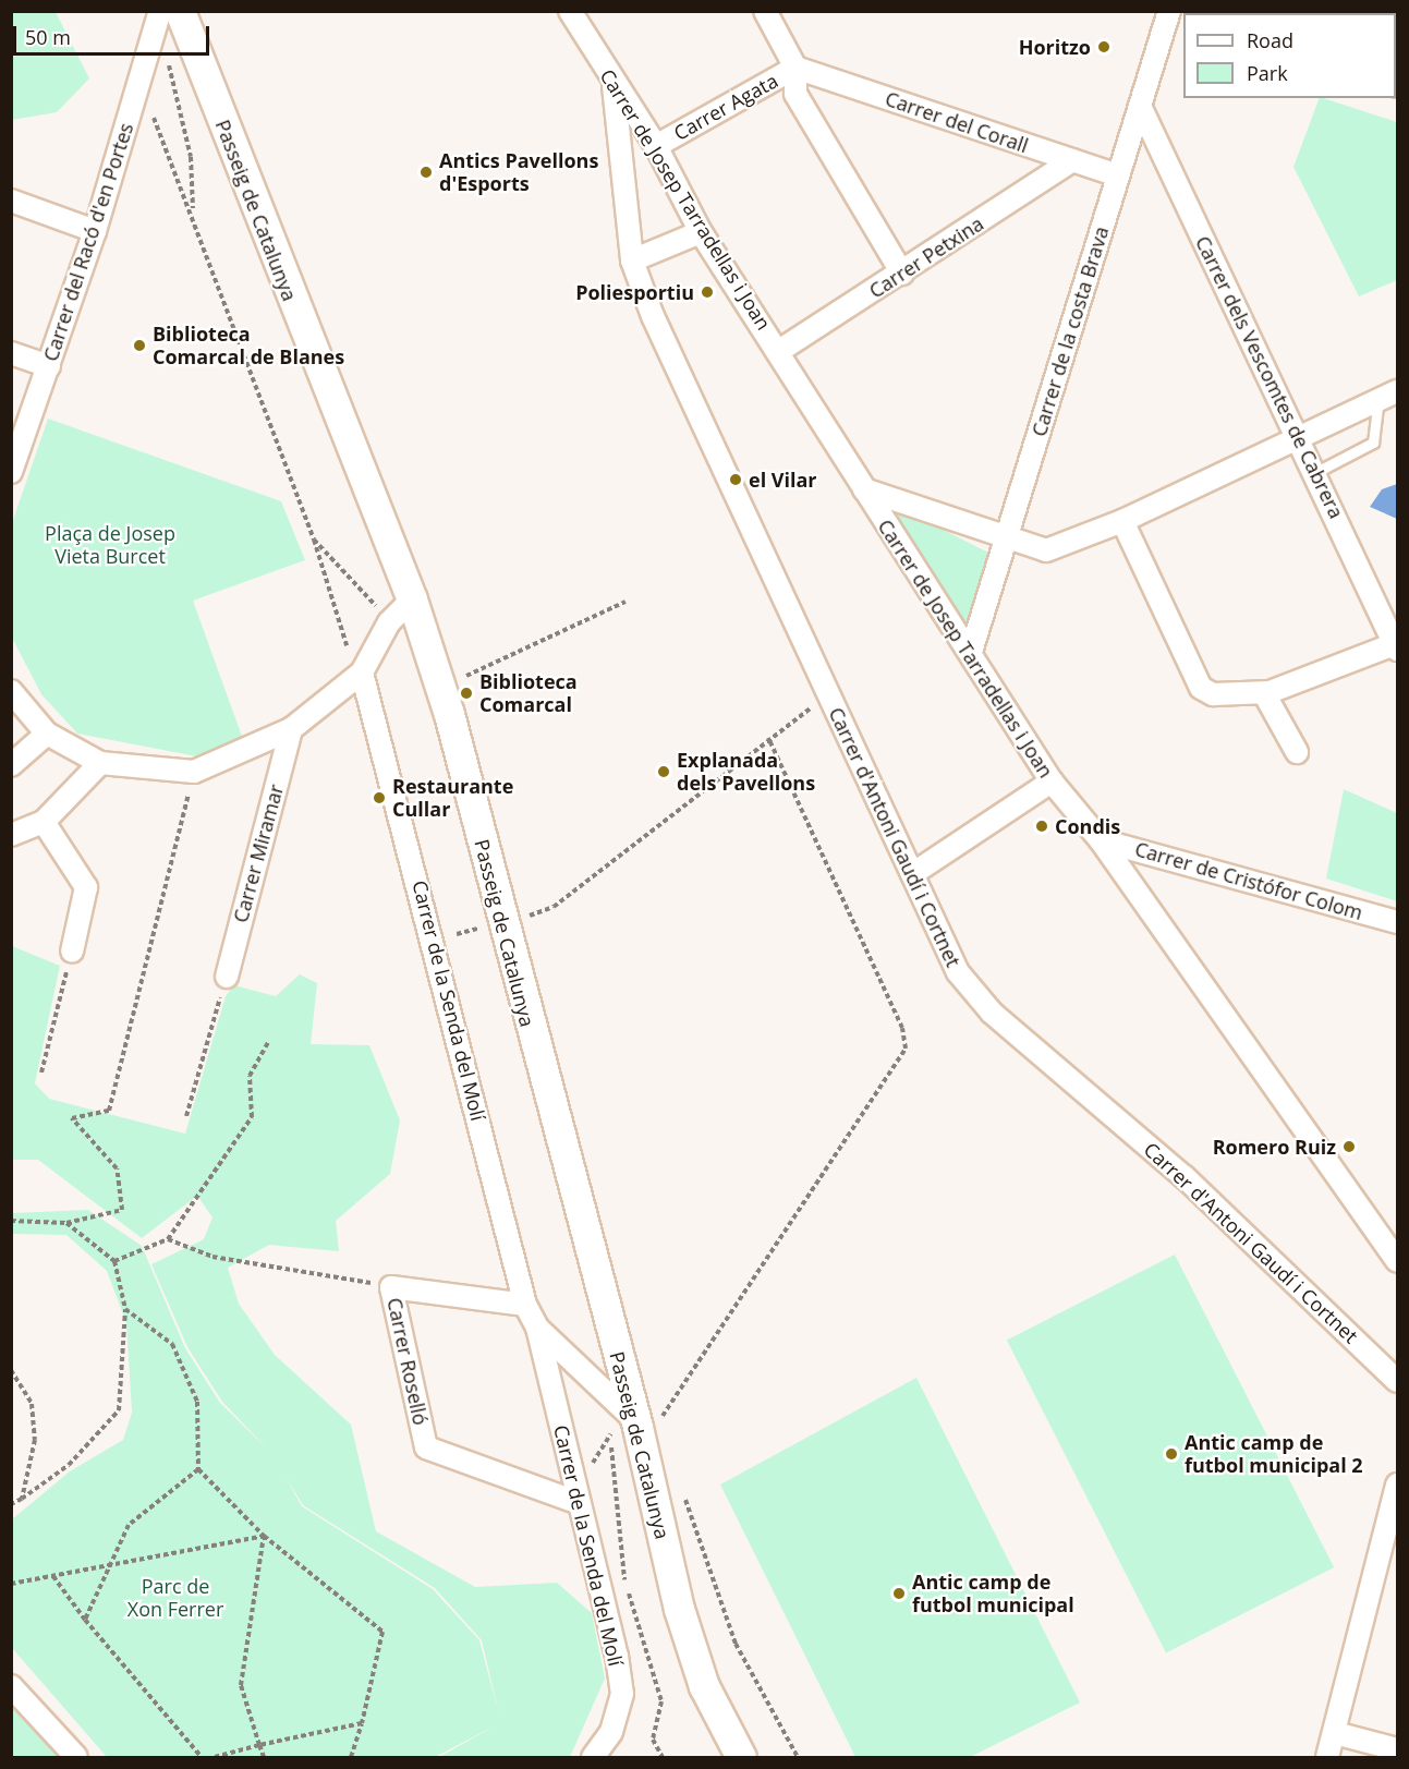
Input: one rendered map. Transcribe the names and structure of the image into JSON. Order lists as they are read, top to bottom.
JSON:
{
  "streets": {
    "street": [
      "Carrer Agata",
      "Carrer del Corall",
      "Carrer de Josep Tarradellas i Joan",
      "Passeig de Catalunya",
      "Carrer del Racó d'en Portes",
      "Carrer Petxina",
      "Carrer de la costa Brava",
      "Carrer dels Vescomtes de Cabrera",
      "Carrer d'Antoni Gaudí i Cortnet",
      "Carrer Miramar",
      "Carrer de Cristófor Colom",
      "Carrer de la Senda del Molí",
      "Carrer Roselló"
    ]
  },
  "crossings": [
    ["Carrer Agata", "Carrer del Corall"],
    ["Carrer Agata", "Carrer de Josep Tarradellas i Joan"],
    ["Carrer del Corall", "Carrer Petxina"],
    ["Carrer del Corall", "Carrer de la costa Brava"],
    ["Carrer de Josep Tarradellas i Joan", "Carrer Petxina"],
    ["Carrer de Josep Tarradellas i Joan", "Carrer de la costa Brava"],
    ["Carrer de Josep Tarradellas i Joan", "Carrer d'Antoni Gaudí i Cortnet"],
    ["Carrer de Josep Tarradellas i Joan", "Carrer de Cristófor Colom"],
    ["Passeig de Catalunya", "Carrer de la Senda del Molí"],
    ["Carrer de la costa Brava", "Carrer dels Vescomtes de Cabrera"],
    ["Carrer de la Senda del Molí", "Carrer Roselló"]
  ],
  "parks": ["Plaça de Josep Vieta Burcet", "Parc de Xon Ferrer"],
  "places": [
    "Horitzo",
    "Antics Pavellons d'Esports",
    "Poliesportiu",
    "Biblioteca Comarcal de Blanes",
    "el Vilar",
    "Biblioteca Comarcal",
    "Explanada dels Pavellons",
    "Restaurante Cullar",
    "Condis",
    "Romero Ruiz",
    "Antic camp de futbol municipal 2",
    "Antic camp de futbol municipal"
  ],
  "legend": ["Road", "Park"],
  "scale_bar": "50 m"
}
